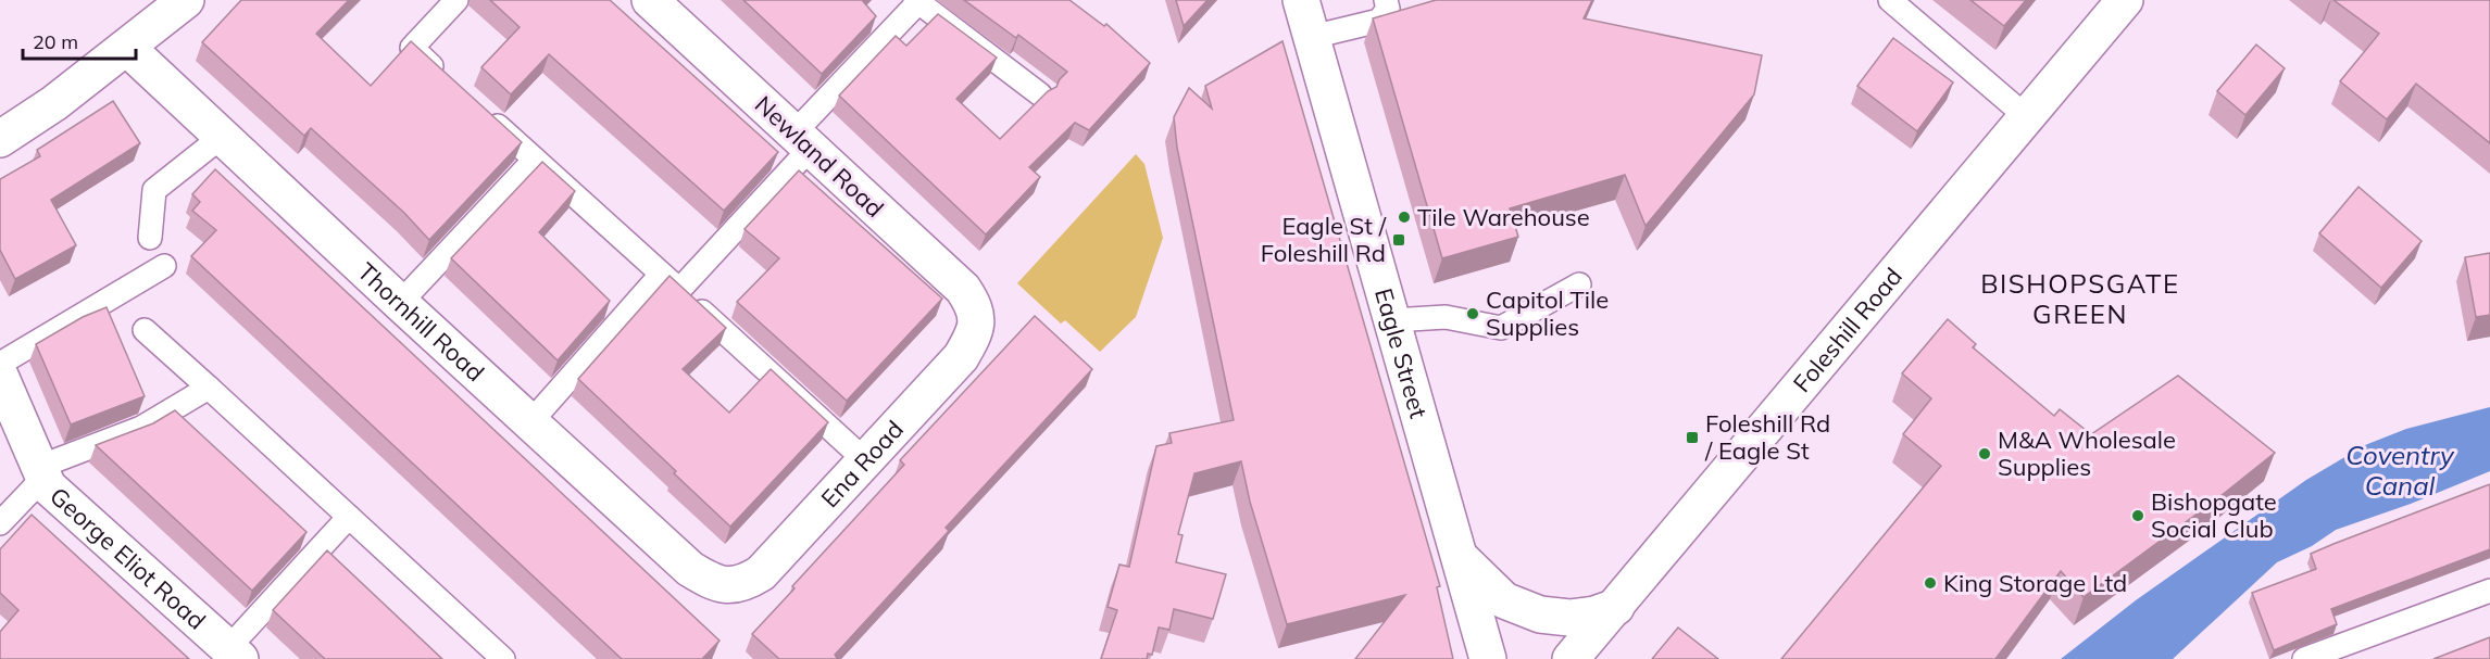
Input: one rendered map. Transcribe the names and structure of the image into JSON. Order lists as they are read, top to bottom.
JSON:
{
  "streets": {
    "street": [
      "Newland Road",
      "Thornhill Road",
      "Foleshill Road",
      "Eagle Street",
      "Ena Road",
      "George Eliot Road"
    ]
  },
  "crossings": [
    ["Newland Road", "Ena Road"],
    ["Thornhill Road", "Ena Road"],
    ["Foleshill Road", "Eagle Street"]
  ],
  "districts": ["BISHOPSGATE GREEN"],
  "water": ["Coventry Canal"],
  "places": {
    "other": [
      "Tile Warehouse",
      "Capitol Tile Supplies",
      "M&A Wholesale Supplies",
      "Bishopgate Social Club",
      "King Storage Ltd"
    ],
    "transit": ["Eagle St / Foleshill Rd", "Foleshill Rd / Eagle St"]
  },
  "scale_bar": "20 m"
}
